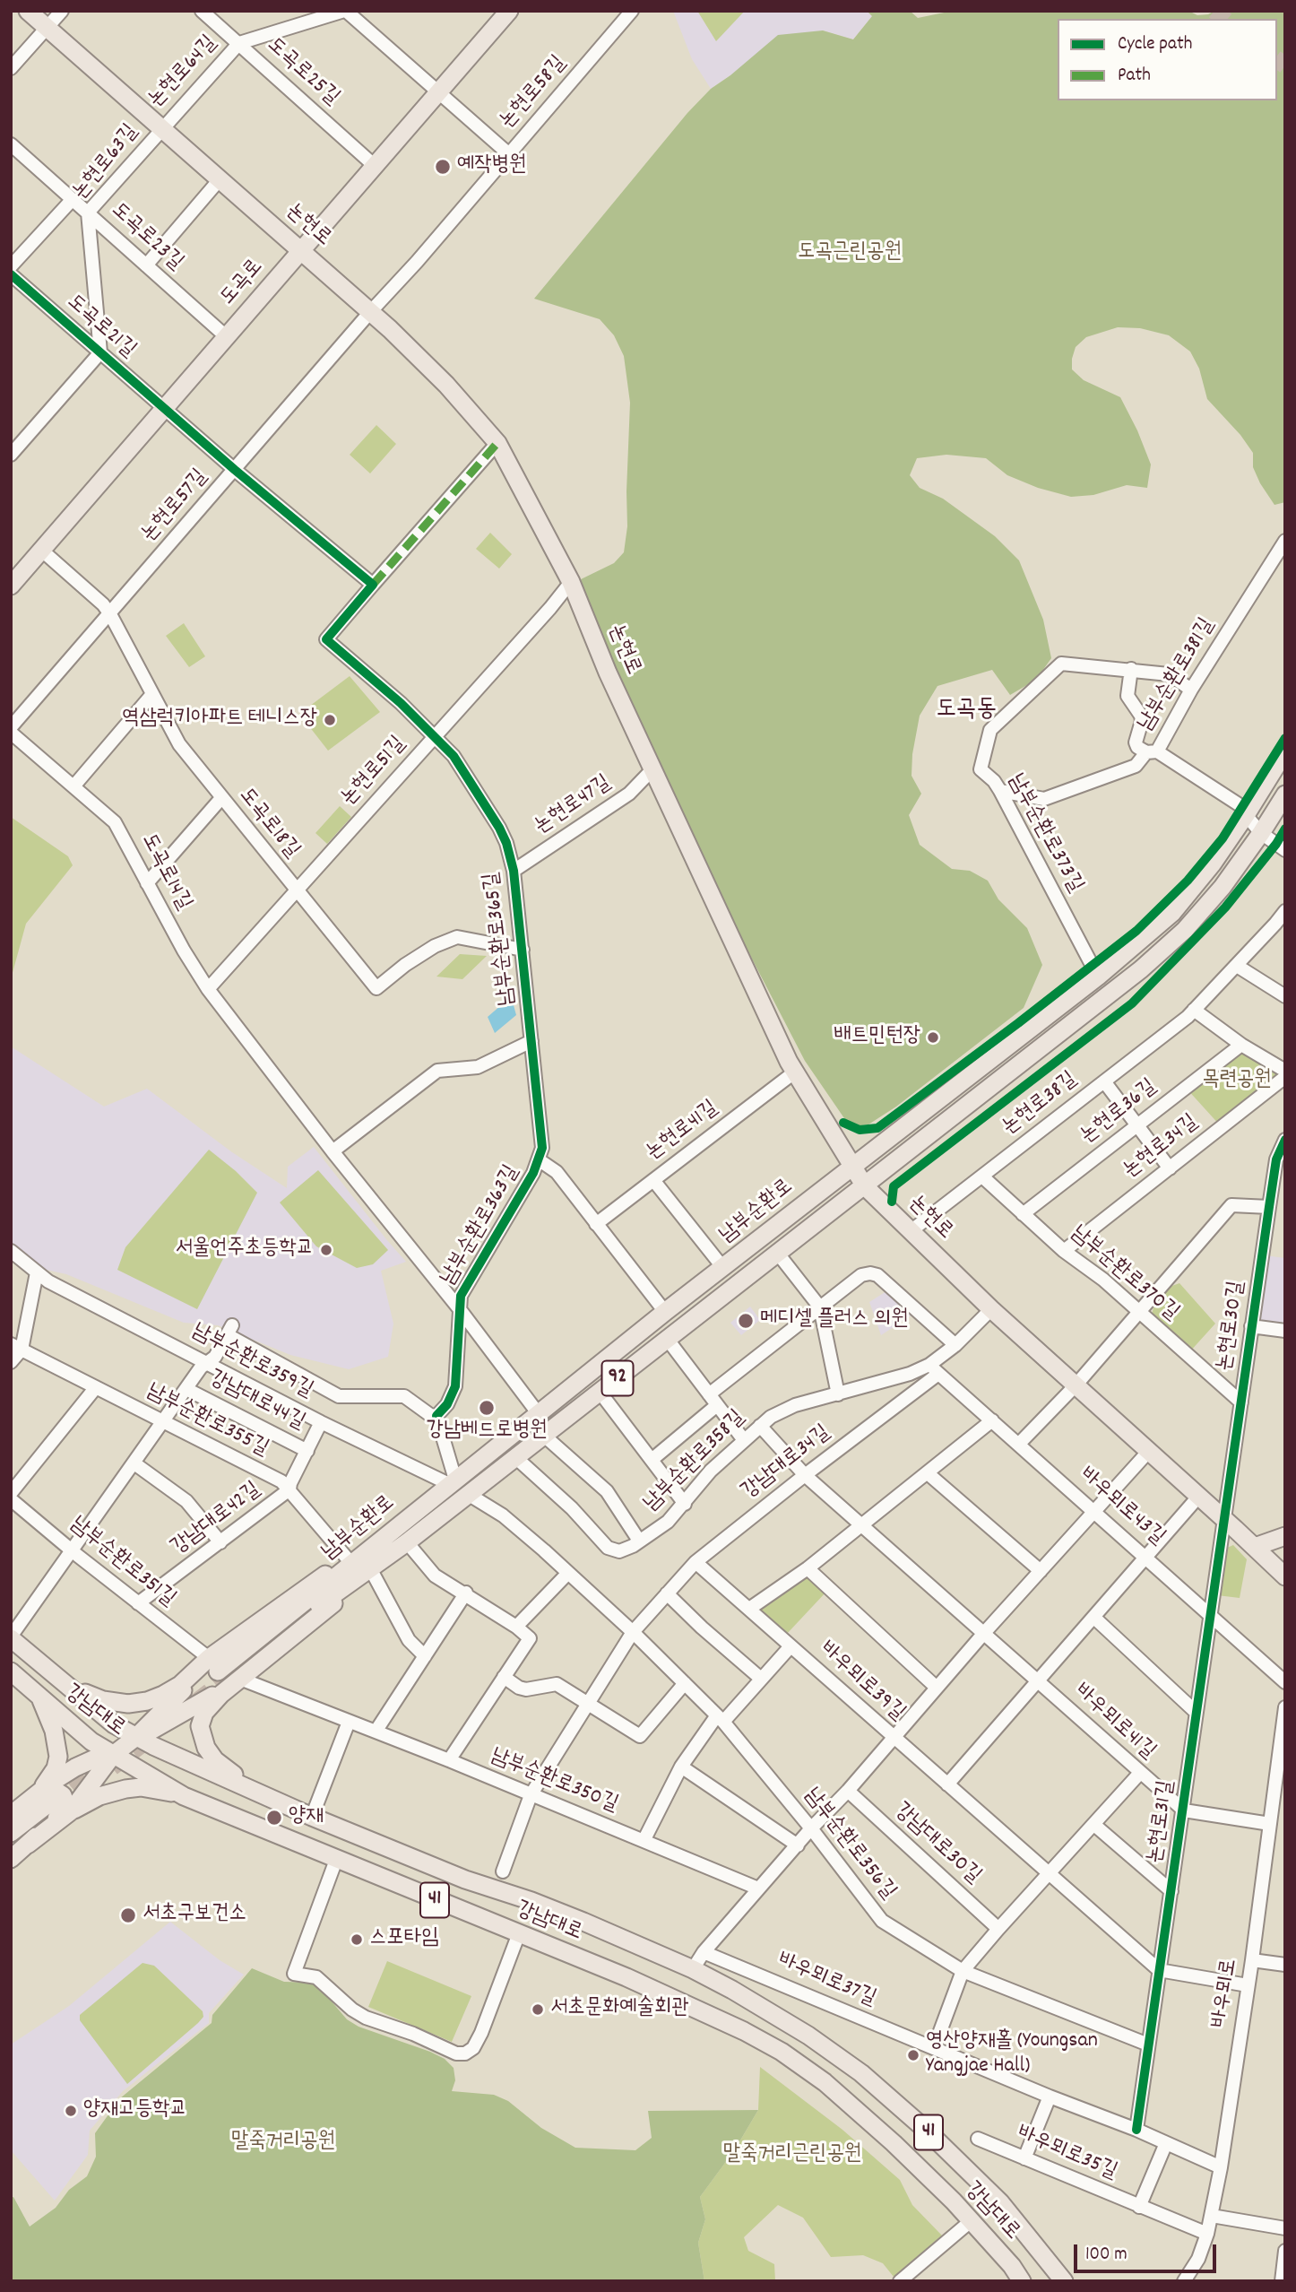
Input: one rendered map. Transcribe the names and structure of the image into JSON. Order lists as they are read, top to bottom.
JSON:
{
  "streets": {
    "main road": [
      "논현로",
      "도곡로",
      "남부순환로",
      "92",
      "강남대로",
      "41"
    ],
    "street": [
      "논현로64길",
      "도곡로25길",
      "논현로58길",
      "논현로63길",
      "도곡로23길",
      "도곡로21길",
      "논현로57길",
      "남부순환로381길",
      "논현로51길",
      "논현로47길",
      "도곡로18길",
      "남부순환로373길",
      "도곡로14길",
      "남부순환로365길",
      "논현로38길",
      "논현로36길",
      "논현로41길",
      "논현로34길",
      "남부순환로363길",
      "남부순환로370길",
      "논현로30길",
      "남부순환로359길",
      "강남대로44길",
      "남부순환로355길",
      "남부순환로358길",
      "강남대로34길",
      "바우뫼로43길",
      "강남대로42길",
      "남부순환로351길",
      "바우뫼로39길",
      "바우뫼로41길",
      "남부순환로350길",
      "논현로31길",
      "남부순환로356길",
      "강남대로30길",
      "바우뫼로37길",
      "바우뫼로",
      "바우뫼로35길"
    ]
  },
  "crossings": [
    ["논현로64길", "도곡로25길"],
    ["논현로64길", "논현로63길"],
    ["논현로64길", "논현로"],
    ["도곡로25길", "도곡로"],
    ["논현로58길", "논현로"],
    ["논현로58길", "논현로57길"],
    ["논현로63길", "논현로"],
    ["논현로63길", "도곡로23길"],
    ["논현로63길", "도곡로21길"],
    ["논현로", "도곡로"],
    ["논현로", "논현로57길"],
    ["논현로", "논현로51길"],
    ["논현로", "논현로47길"],
    ["논현로", "논현로38길"],
    ["논현로", "논현로41길"],
    ["논현로", "남부순환로"],
    ["논현로", "논현로30길"],
    ["논현로", "남부순환로358길"],
    ["논현로", "논현로31길"],
    ["도곡로23길", "도곡로"],
    ["도곡로", "도곡로21길"],
    ["도곡로", "도곡로18길"],
    ["도곡로21길", "논현로57길"],
    ["도곡로21길", "남부순환로365길"],
    ["논현로57길", "도곡로18길"],
    ["남부순환로381길", "남부순환로373길"],
    ["논현로51길", "도곡로18길"],
    ["논현로51길", "도곡로14길"],
    ["논현로51길", "남부순환로365길"],
    ["논현로51길", "남부순환로363길"],
    ["논현로47길", "남부순환로365길"],
    ["도곡로18길", "남부순환로365길"],
    ["남부순환로373길", "남부순환로"],
    ["도곡로14길", "남부순환로363길"],
    ["남부순환로365길", "남부순환로363길"],
    ["논현로38길", "남부순환로370길"],
    ["논현로36길", "남부순환로370길"],
    ["논현로34길", "남부순환로370길"],
    ["남부순환로", "남부순환로363길"],
    ["남부순환로", "남부순환로359길"],
    ["남부순환로", "남부순환로358길"],
    ["남부순환로", "남부순환로351길"],
    ["남부순환로", "남부순환로350길"],
    ["남부순환로", "남부순환로356길"],
    ["남부순환로363길", "강남대로44길"],
    ["남부순환로370길", "논현로30길"],
    ["논현로30길", "논현로31길"],
    ["남부순환로359길", "강남대로44길"],
    ["남부순환로359길", "강남대로42길"],
    ["강남대로44길", "남부순환로355길"],
    ["강남대로44길", "강남대로42길"],
    ["강남대로44길", "남부순환로351길"],
    ["강남대로44길", "강남대로"],
    ["남부순환로355길", "강남대로42길"],
    ["남부순환로358길", "바우뫼로43길"],
    ["남부순환로358길", "바우뫼로41길"],
    ["강남대로34길", "바우뫼로43길"],
    ["강남대로34길", "바우뫼로39길"],
    ["강남대로34길", "바우뫼로41길"],
    ["강남대로34길", "남부순환로350길"],
    ["강남대로34길", "남부순환로356길"],
    ["바우뫼로43길", "논현로31길"],
    ["강남대로42길", "남부순환로351길"],
    ["남부순환로351길", "남부순환로350길"],
    ["바우뫼로39길", "논현로31길"],
    ["바우뫼로41길", "논현로31길"],
    ["논현로31길", "남부순환로356길"],
    ["논현로31길", "바우뫼로37길"],
    ["바우뫼로37길", "바우뫼로"],
    ["바우뫼로", "바우뫼로35길"]
  ],
  "districts": ["도곡동"],
  "parks": [
    "도곡근린공원",
    "목련공원",
    "말죽거리공원",
    "말죽거리근린공원"
  ],
  "places": [
    "예작병원",
    "역삼럭키아파트 테니스장",
    "배트민턴장",
    "서울언주초등학교",
    "메디셀 플러스 의원",
    "강남베드로병원",
    "양재",
    "서초구보건소",
    "스포타임",
    "서초문화예술회관",
    "영산양재홀 (Youngsan Yangjae Hall)",
    "양재고등학교"
  ],
  "legend": ["Cycle path", "Path"],
  "scale_bar": "100 m"
}
